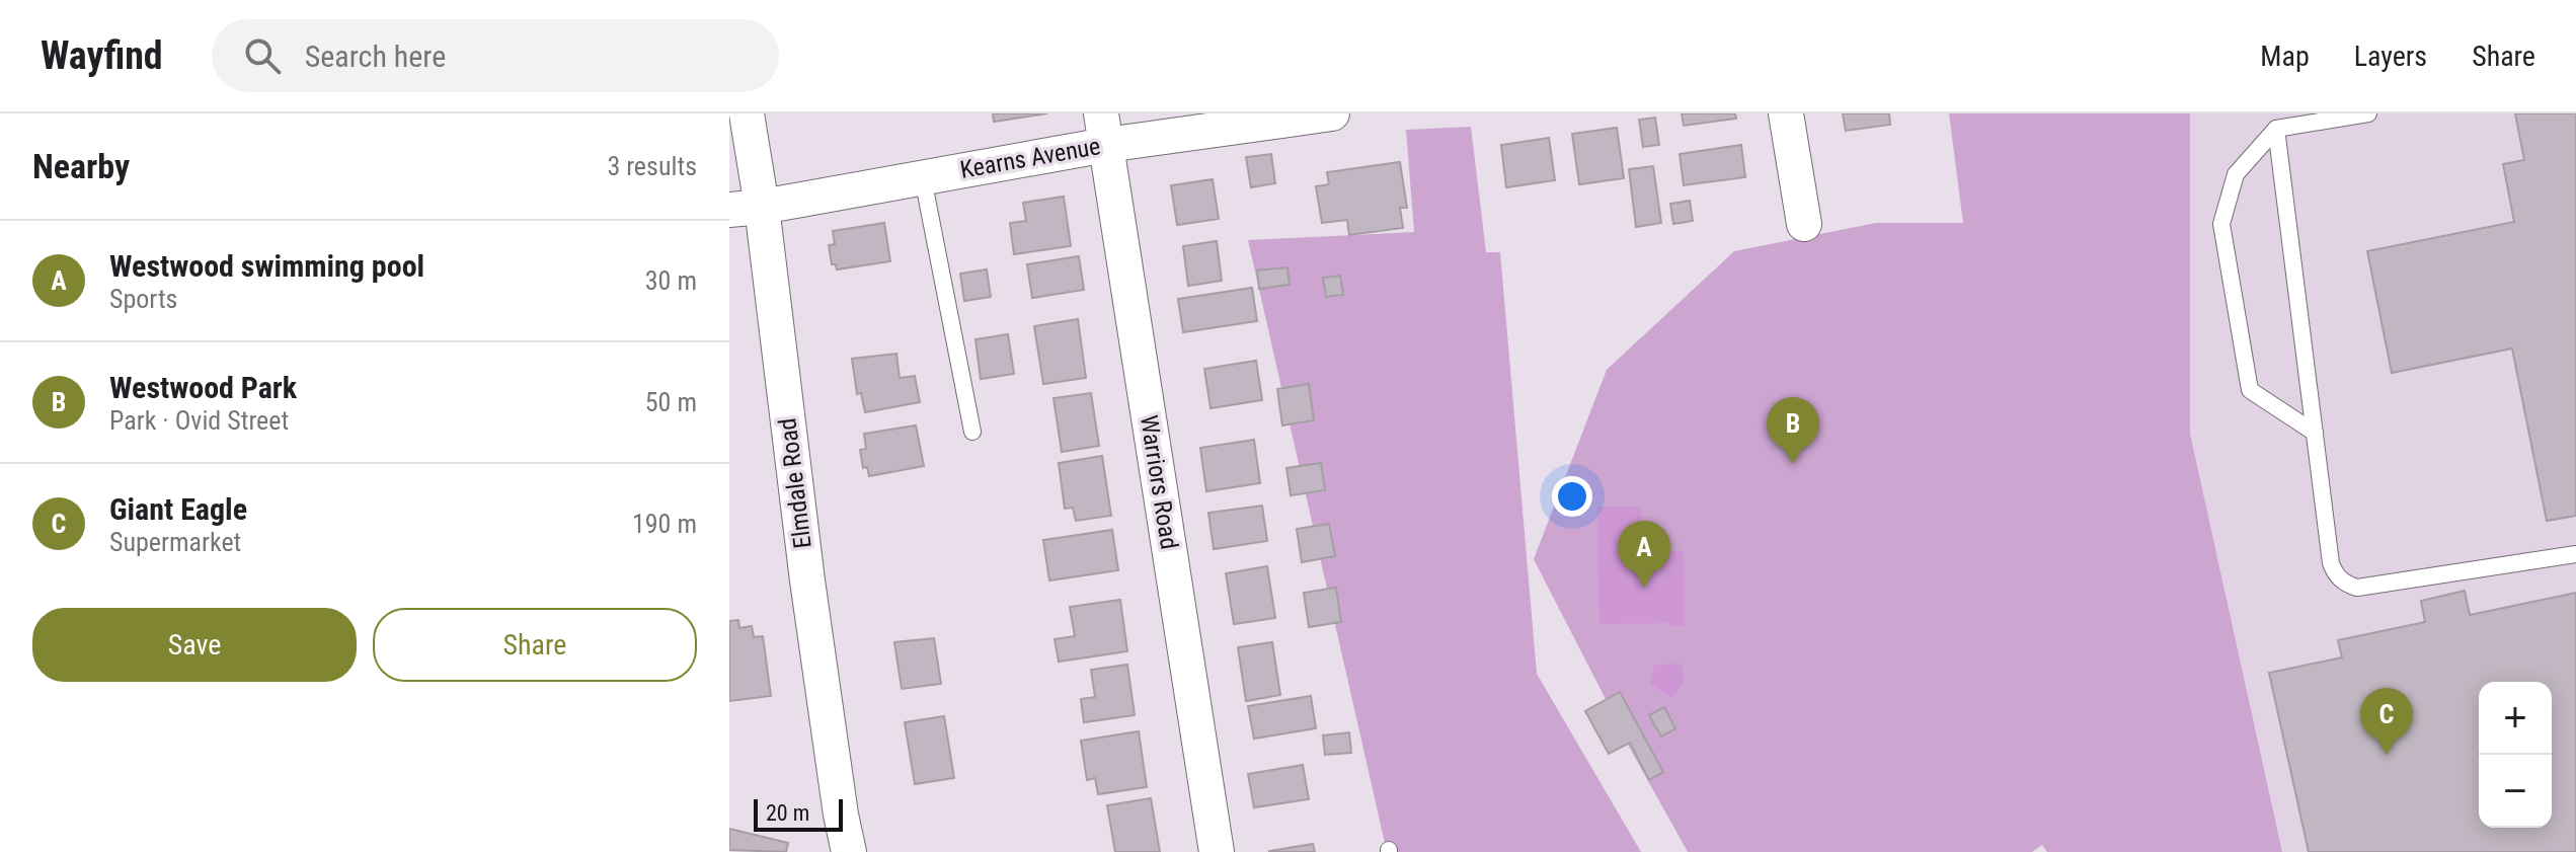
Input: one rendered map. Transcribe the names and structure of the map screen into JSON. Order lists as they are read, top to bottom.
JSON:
{
  "streets": {
    "street": ["Kearns Avenue", "Warriors Road", "Elmdale Road"]
  },
  "crossings": [
    ["Kearns Avenue", "Warriors Road"],
    ["Kearns Avenue", "Elmdale Road"]
  ],
  "scale_bar": "20 m",
  "page": {
    "header": "Wayfind",
    "search": "Search here",
    "nav": ["Map", "Layers", "Share"],
    "heading": ["Nearby", "3 results"],
    "list": [
      {
        "mark": "A",
        "name": "Westwood swimming pool",
        "note": "Sports",
        "value": "30 m"
      },
      {
        "mark": "B",
        "name": "Westwood Park",
        "note": "Park · Ovid Street",
        "value": "50 m"
      },
      {
        "mark": "C",
        "name": "Giant Eagle",
        "note": "Supermarket",
        "value": "190 m"
      }
    ],
    "pins": ["B", "A", "C"],
    "buttons": ["Save", "Share"],
    "map_buttons": ["+", "−"],
    "scale": "20 m"
  }
}
